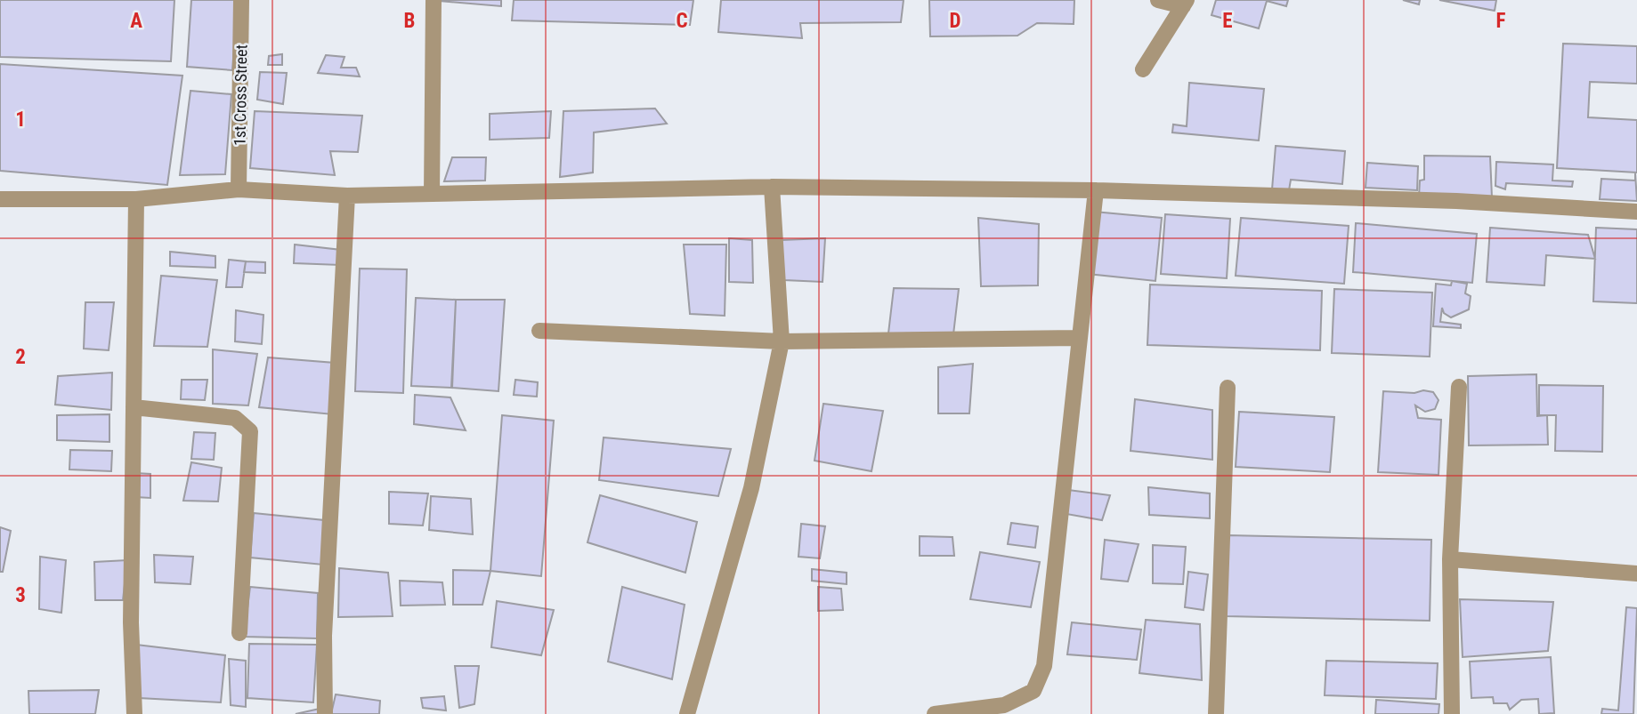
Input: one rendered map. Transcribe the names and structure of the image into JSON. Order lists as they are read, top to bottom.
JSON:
{
  "streets": {
    "street": ["1st Cross Street"]
  },
  "grid": {
    "columns": [
      "A",
      "B",
      "C",
      "D",
      "E",
      "F"
    ],
    "rows": ["1", "2", "3"]
  }
}
